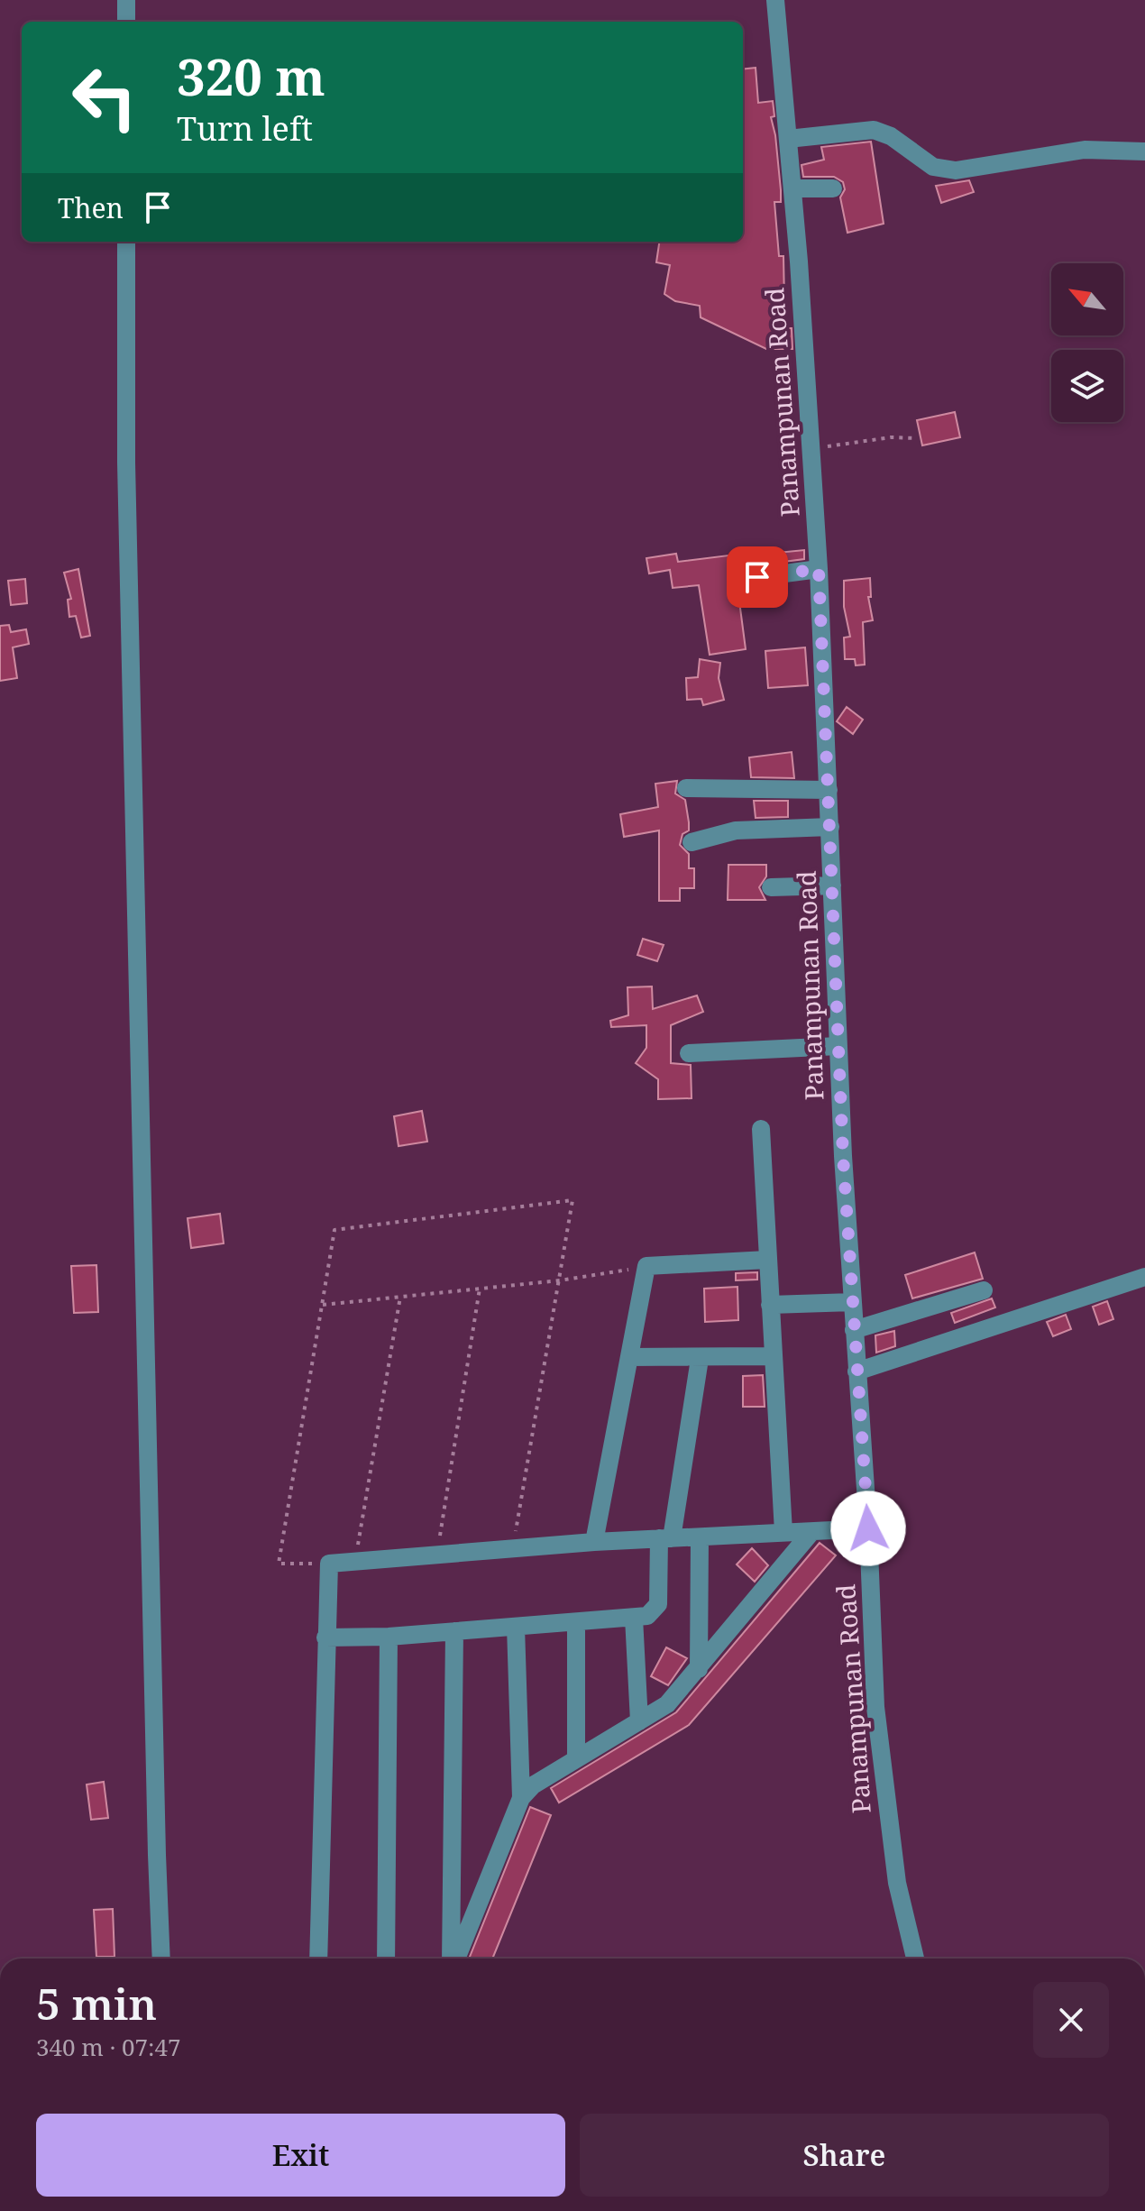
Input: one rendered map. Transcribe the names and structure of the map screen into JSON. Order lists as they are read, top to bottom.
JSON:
{
  "streets": {
    "street": ["Panampunan Road"]
  },
  "north": "top left",
  "page": {
    "turn": ["320 m", "Turn left"],
    "then": "Then",
    "heading": ["5 min", "340 m · 07:47"],
    "buttons": ["Exit", "Share"]
  }
}
